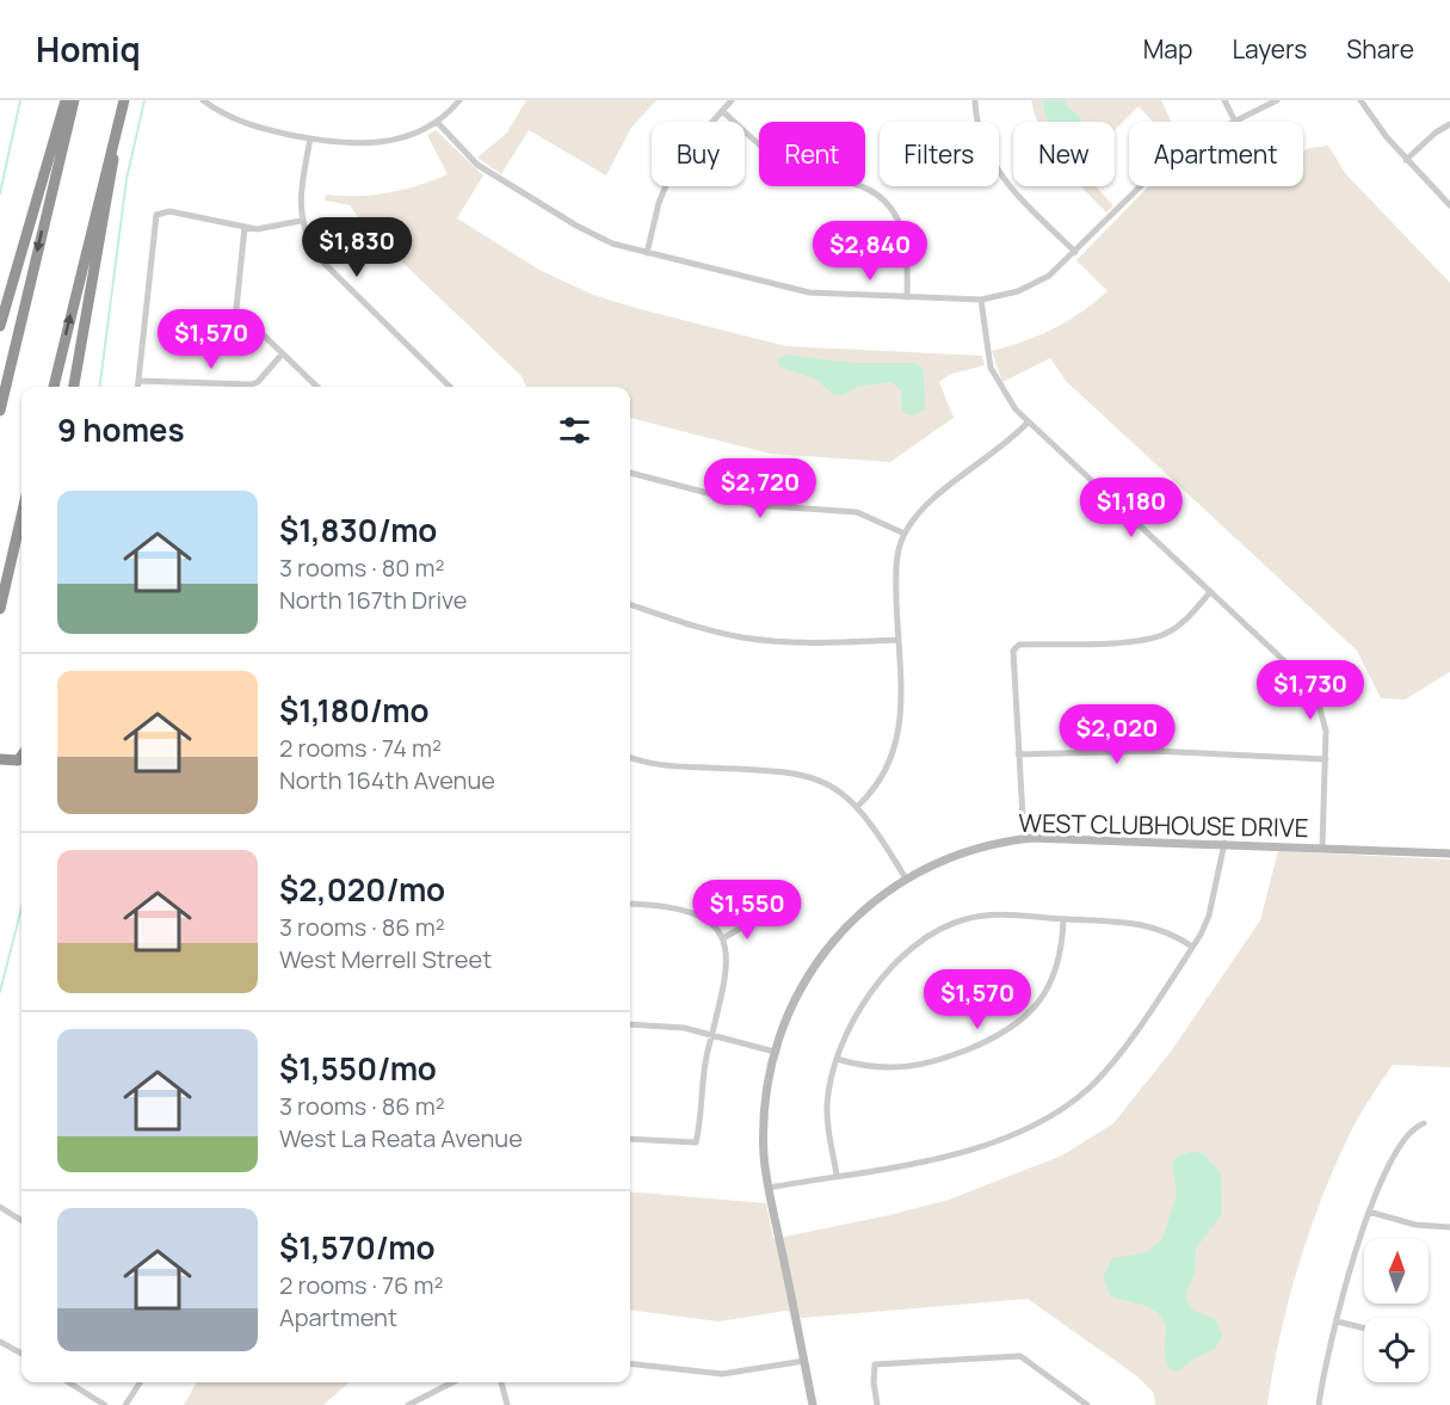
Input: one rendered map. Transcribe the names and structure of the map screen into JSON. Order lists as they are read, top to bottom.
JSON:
{
  "streets": {
    "street": ["WEST CLUBHOUSE DRIVE"]
  },
  "north": "top",
  "page": {
    "header": "Homiq",
    "nav": ["Map", "Layers", "Share"],
    "chip": [
      "Buy",
      "Rent",
      "Filters",
      "New",
      "Apartment"
    ],
    "price": [
      "$1,830",
      "$2,840",
      "$1,570",
      "$2,720",
      "$1,180",
      "$1,730",
      "$2,020",
      "$1,550",
      "$1,570"
    ],
    "heading": "9 homes",
    "list": [
      {
        "name": "$1,830/mo",
        "note": "3 rooms · 80 m² · North 167th Drive"
      },
      {
        "name": "$1,180/mo",
        "note": "2 rooms · 74 m² · North 164th Avenue"
      },
      {
        "name": "$2,020/mo",
        "note": "3 rooms · 86 m² · West Merrell Street"
      },
      {
        "name": "$1,550/mo",
        "note": "3 rooms · 86 m² · West La Reata Avenue"
      },
      {
        "name": "$1,570/mo",
        "note": "2 rooms · 76 m² · Apartment"
      }
    ]
  }
}
